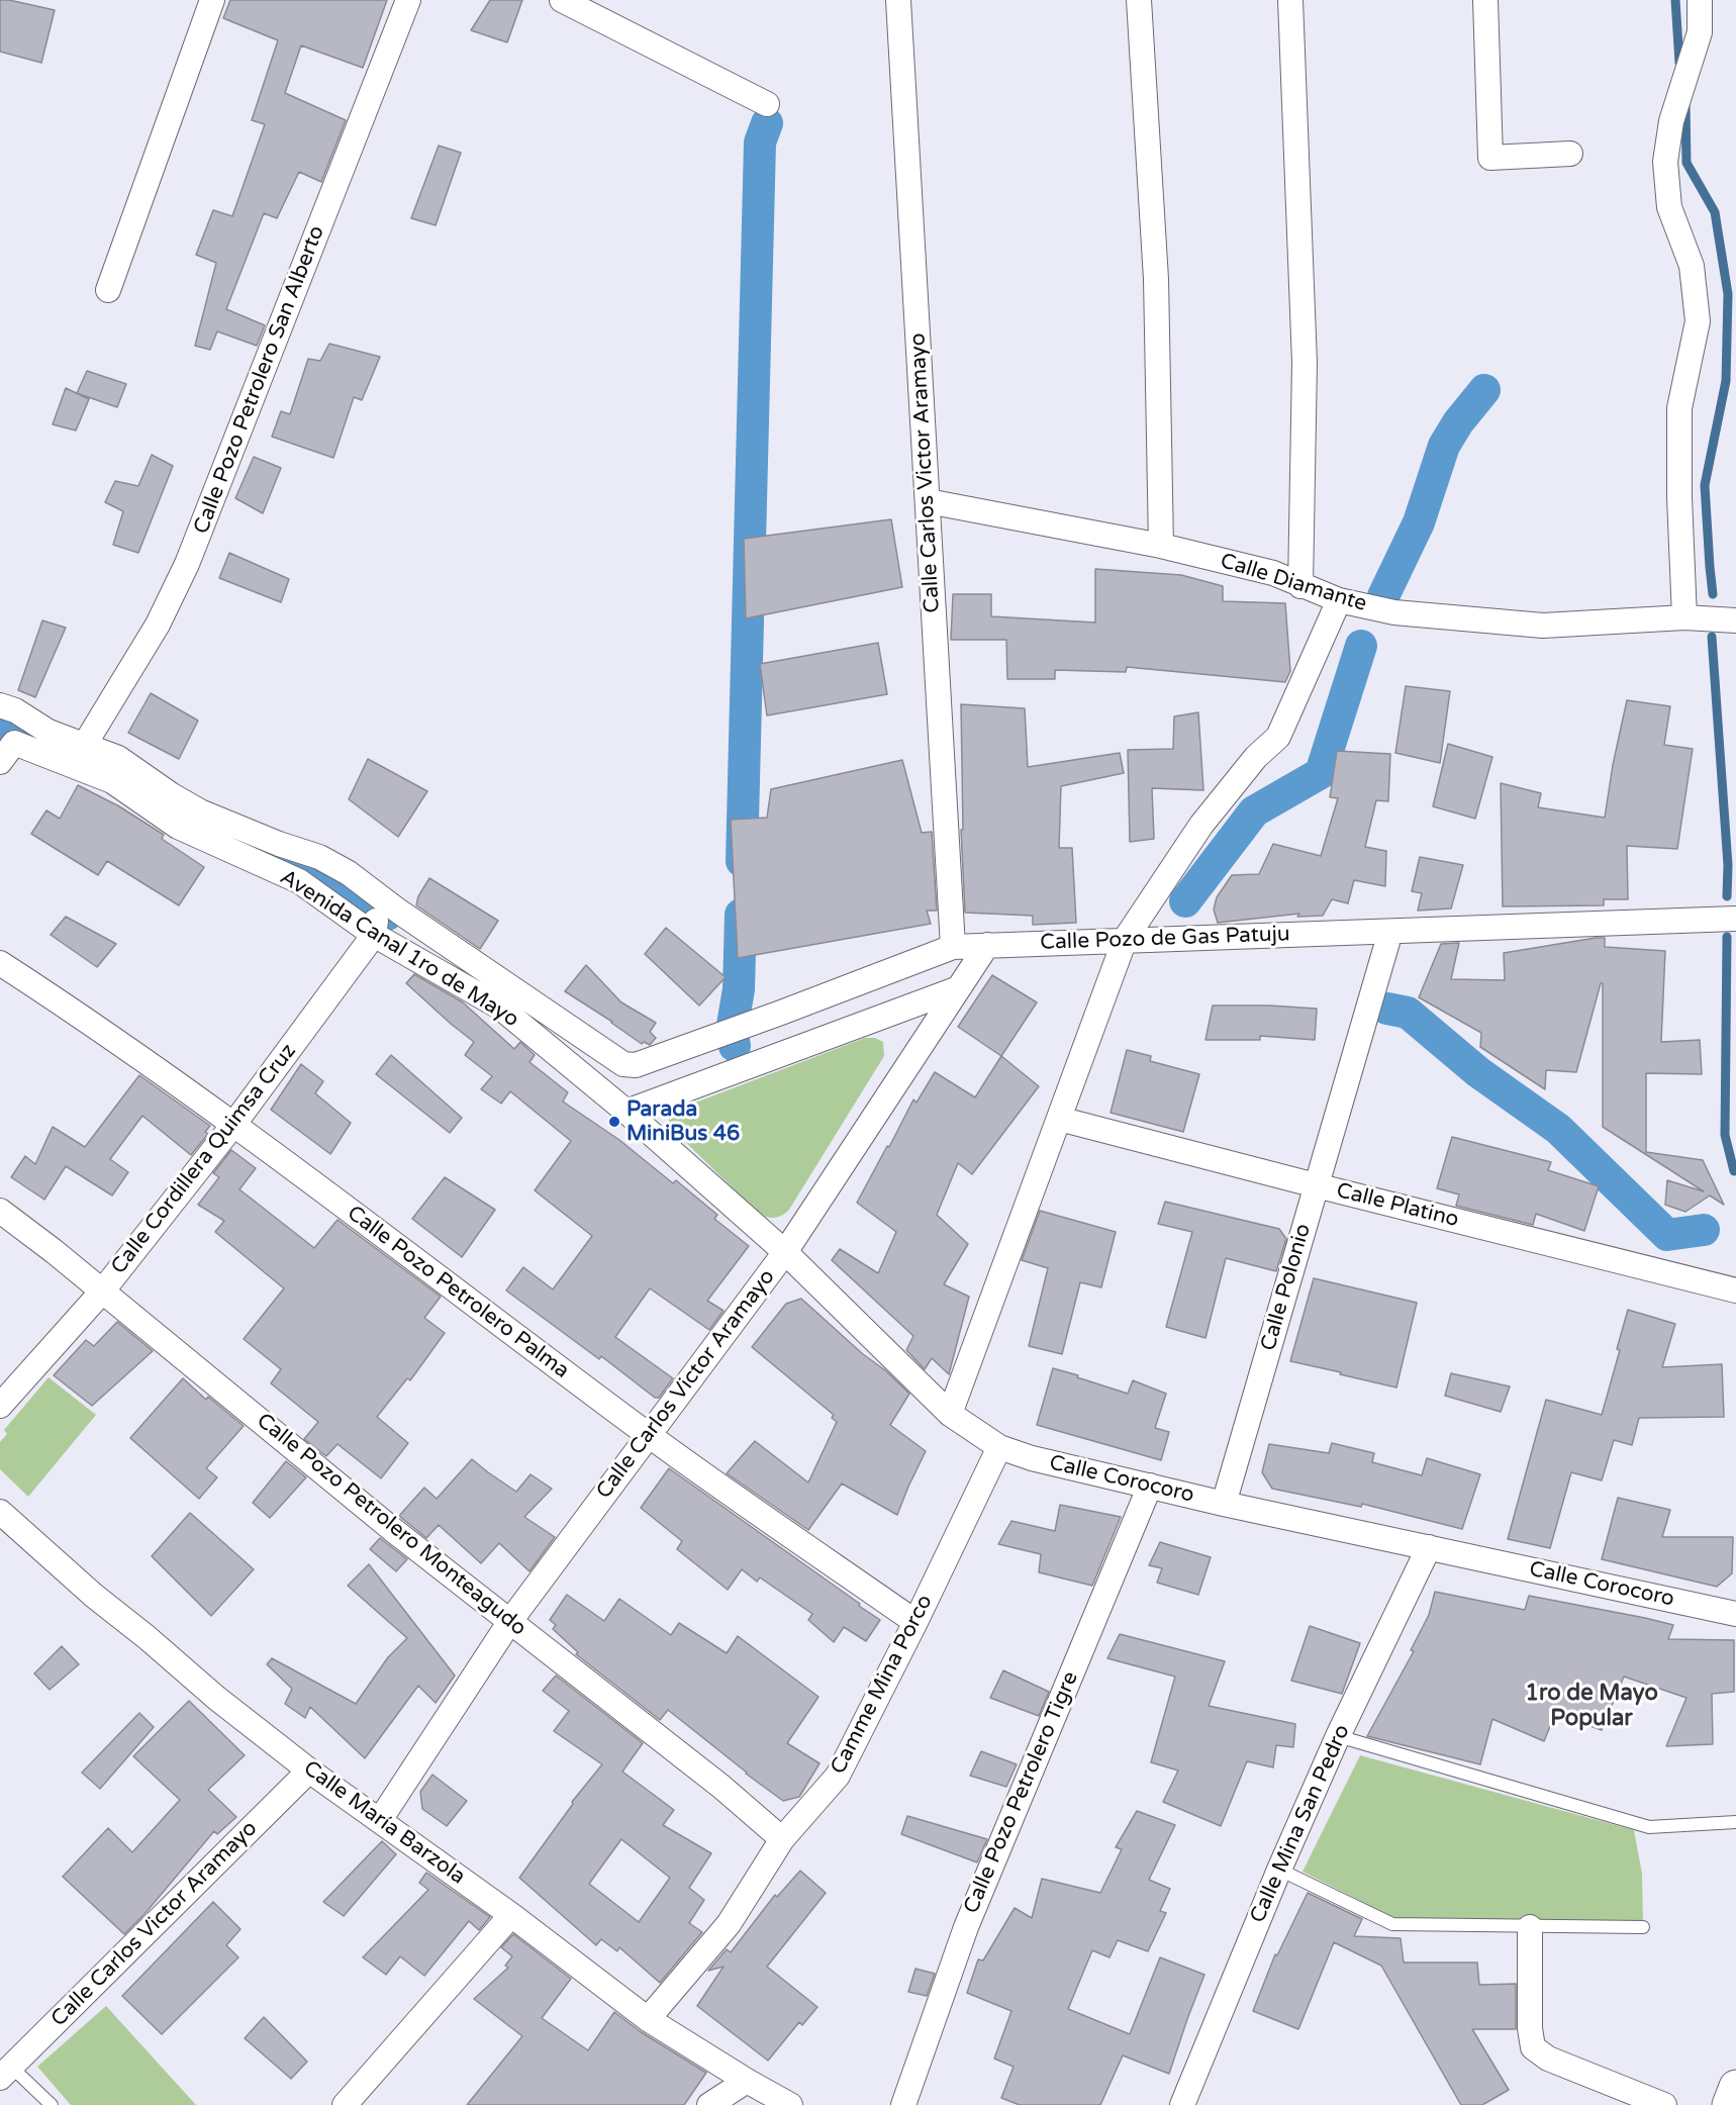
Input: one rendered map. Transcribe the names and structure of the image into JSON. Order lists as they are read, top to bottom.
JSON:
{
  "streets": {
    "street": [
      "Calle Pozo Petrolero San Alberto",
      "Calle Carlos Victor Aramayo",
      "Calle Diamante",
      "Calle Pozo de Gas Patuju",
      "Avenida Canal 1ro de Mayo",
      "Calle Cordillera Quimsa Cruz",
      "Calle Platino",
      "Calle Polonio",
      "Calle Pozo Petrolero Palma",
      "Calle Corocoro",
      "Calle Pozo Petrolero Monteagudo",
      "Camme Mina Porco",
      "Calle Pozo Petrolero Tigre",
      "Calle María Barzola",
      "Calle Mina San Pedro"
    ]
  },
  "crossings": [
    ["Calle Carlos Victor Aramayo", "Calle Diamante"],
    ["Calle Carlos Victor Aramayo", "Calle Pozo de Gas Patuju"],
    ["Calle Carlos Victor Aramayo", "Calle Pozo Petrolero Palma"],
    ["Calle Carlos Victor Aramayo", "Calle Corocoro"],
    ["Calle Carlos Victor Aramayo", "Calle Pozo Petrolero Monteagudo"],
    ["Calle Carlos Victor Aramayo", "Calle María Barzola"],
    ["Calle Pozo de Gas Patuju", "Calle Cordillera Quimsa Cruz"],
    ["Calle Pozo de Gas Patuju", "Calle Polonio"],
    ["Avenida Canal 1ro de Mayo", "Calle Cordillera Quimsa Cruz"],
    ["Avenida Canal 1ro de Mayo", "Calle Corocoro"],
    ["Calle Cordillera Quimsa Cruz", "Calle Pozo Petrolero Palma"],
    ["Calle Cordillera Quimsa Cruz", "Calle Pozo Petrolero Monteagudo"],
    ["Calle Platino", "Calle Polonio"],
    ["Calle Polonio", "Calle Corocoro"],
    ["Calle Pozo Petrolero Palma", "Camme Mina Porco"],
    ["Calle Corocoro", "Camme Mina Porco"],
    ["Calle Corocoro", "Calle Pozo Petrolero Tigre"],
    ["Calle Corocoro", "Calle Mina San Pedro"],
    ["Calle Pozo Petrolero Monteagudo", "Camme Mina Porco"],
    ["Camme Mina Porco", "Calle María Barzola"]
  ],
  "districts": ["1ro de Mayo Popular"],
  "places": ["Parada MiniBus 46"]
}
